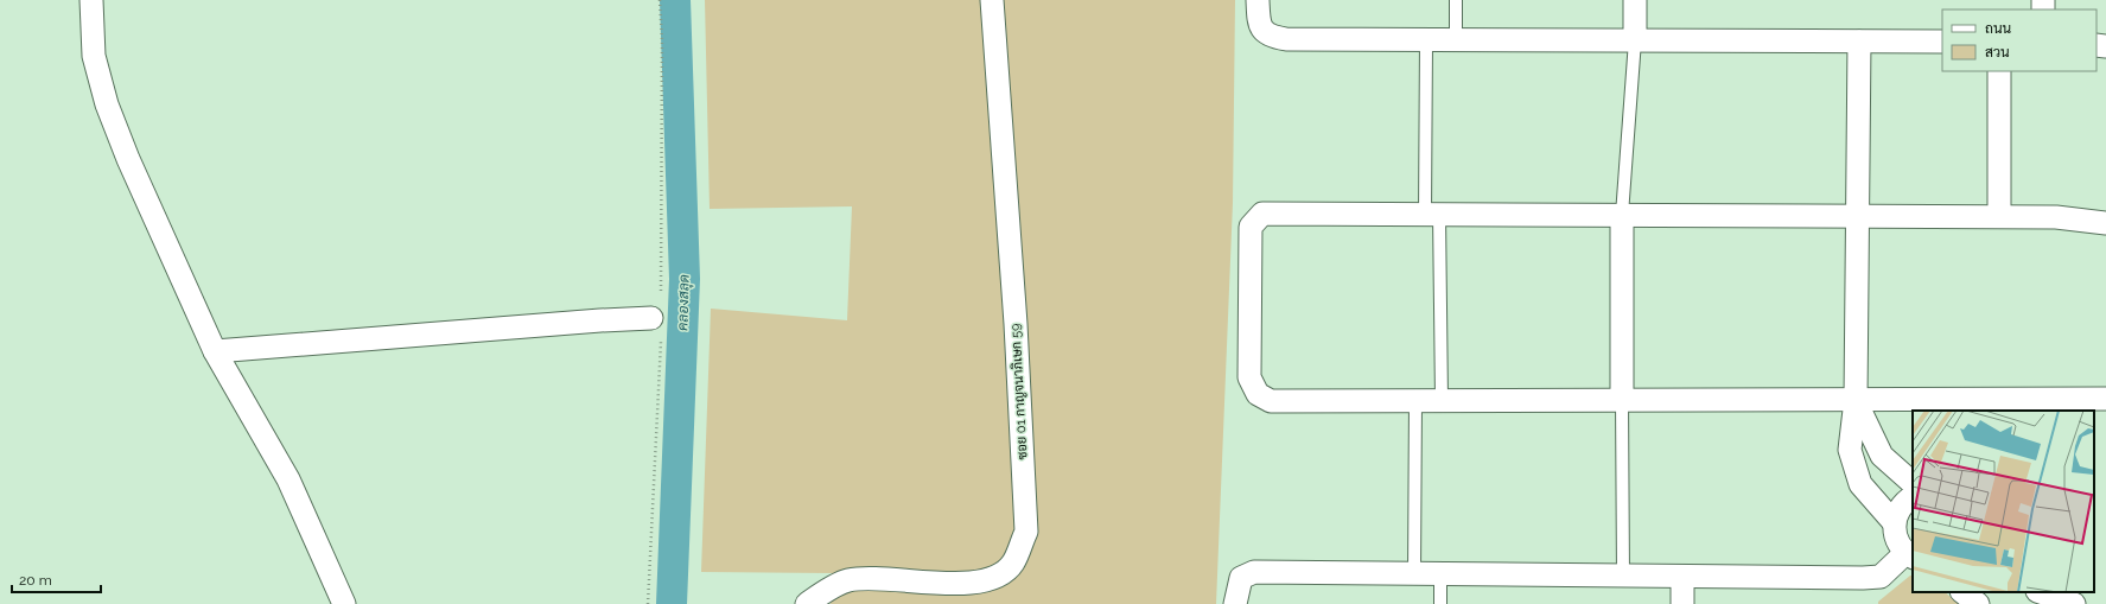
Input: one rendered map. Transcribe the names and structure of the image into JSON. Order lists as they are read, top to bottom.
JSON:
{
  "streets": {
    "street": ["ซอย 01 กาญจนาภิเษก 59"]
  },
  "water": ["คลองสลุด"],
  "legend": ["ถนน", "สวน"],
  "scale_bar": "20 m"
}
